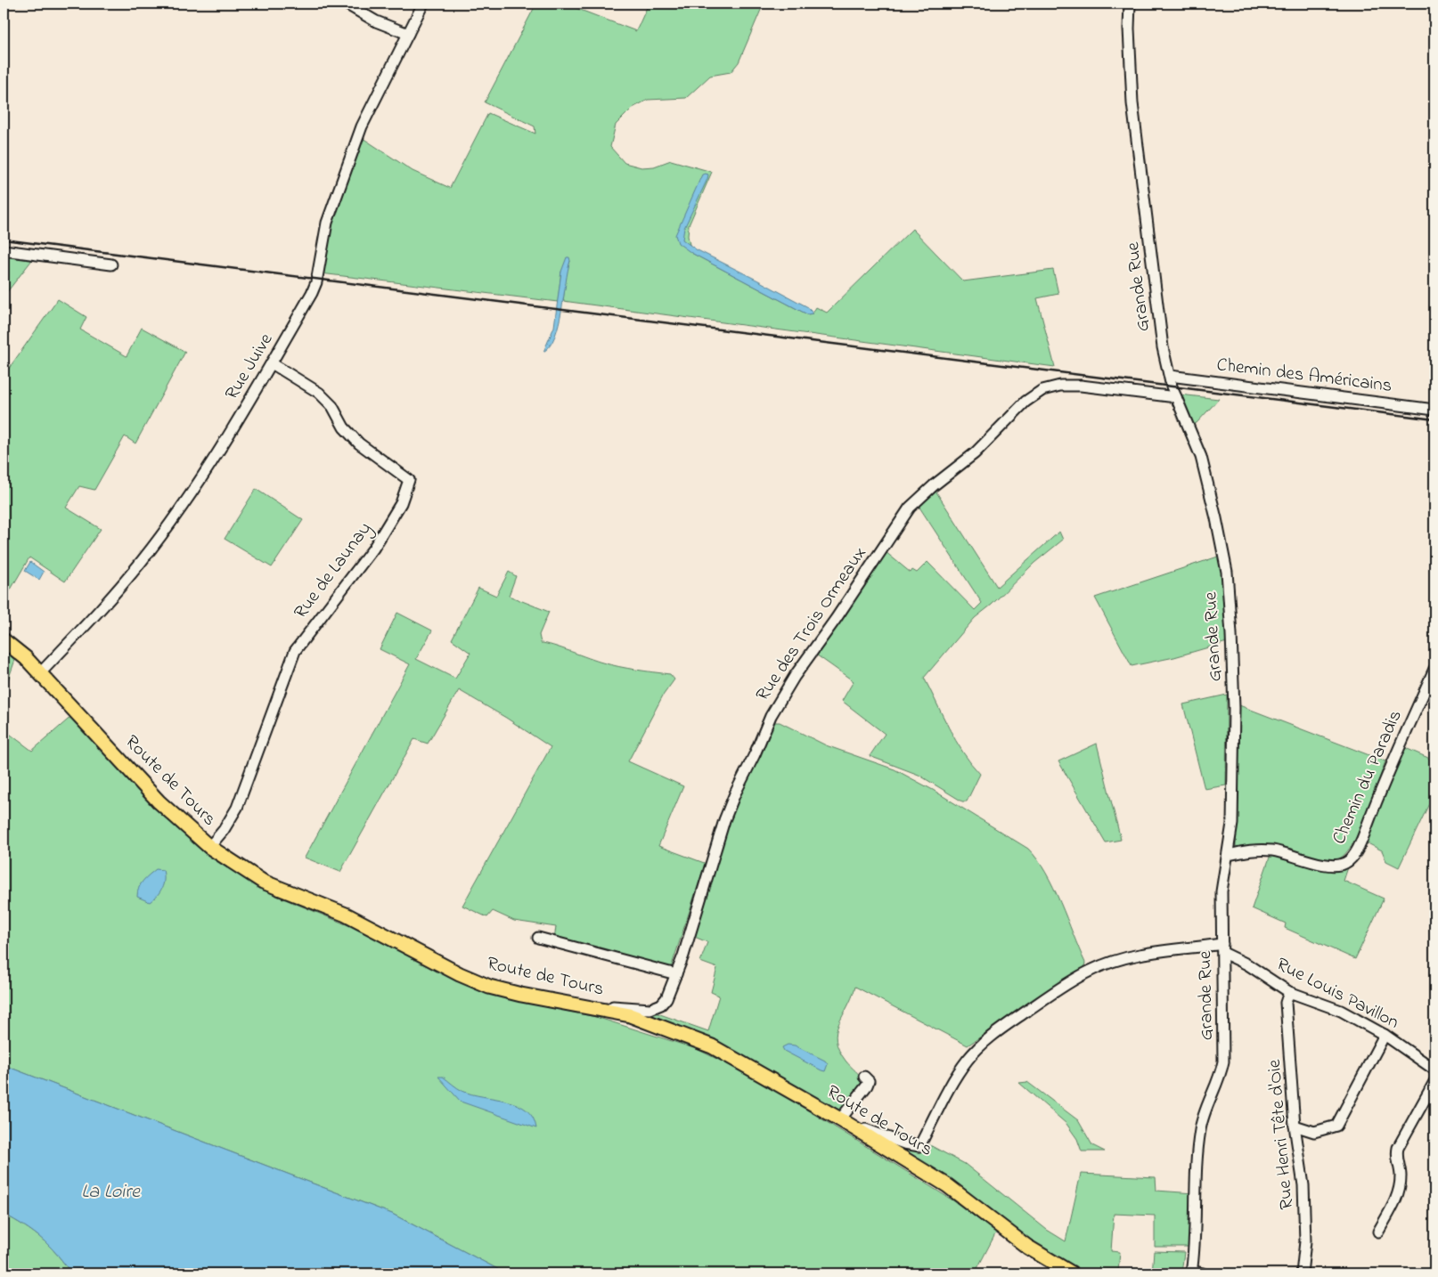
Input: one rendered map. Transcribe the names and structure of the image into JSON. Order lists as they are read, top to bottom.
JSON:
{
  "streets": {
    "main road": ["Route de Tours"],
    "street": [
      "Grande Rue",
      "Rue Juive",
      "Chemin des Américains",
      "Rue de Launay",
      "Rue des Trois Ormeaux",
      "Chemin du Paradis",
      "Rue Louis Pavillon",
      "Rue Henri Tête d'Oie"
    ]
  },
  "crossings": [
    ["Grande Rue", "Chemin des Américains"],
    ["Grande Rue", "Rue des Trois Ormeaux"],
    ["Grande Rue", "Chemin du Paradis"],
    ["Grande Rue", "Rue Louis Pavillon"],
    ["Rue Juive", "Rue de Launay"],
    ["Rue Juive", "Route de Tours"],
    ["Rue de Launay", "Route de Tours"],
    ["Rue des Trois Ormeaux", "Route de Tours"],
    ["Rue Louis Pavillon", "Rue Henri Tête d'Oie"]
  ],
  "water": ["La Loire"]
}
